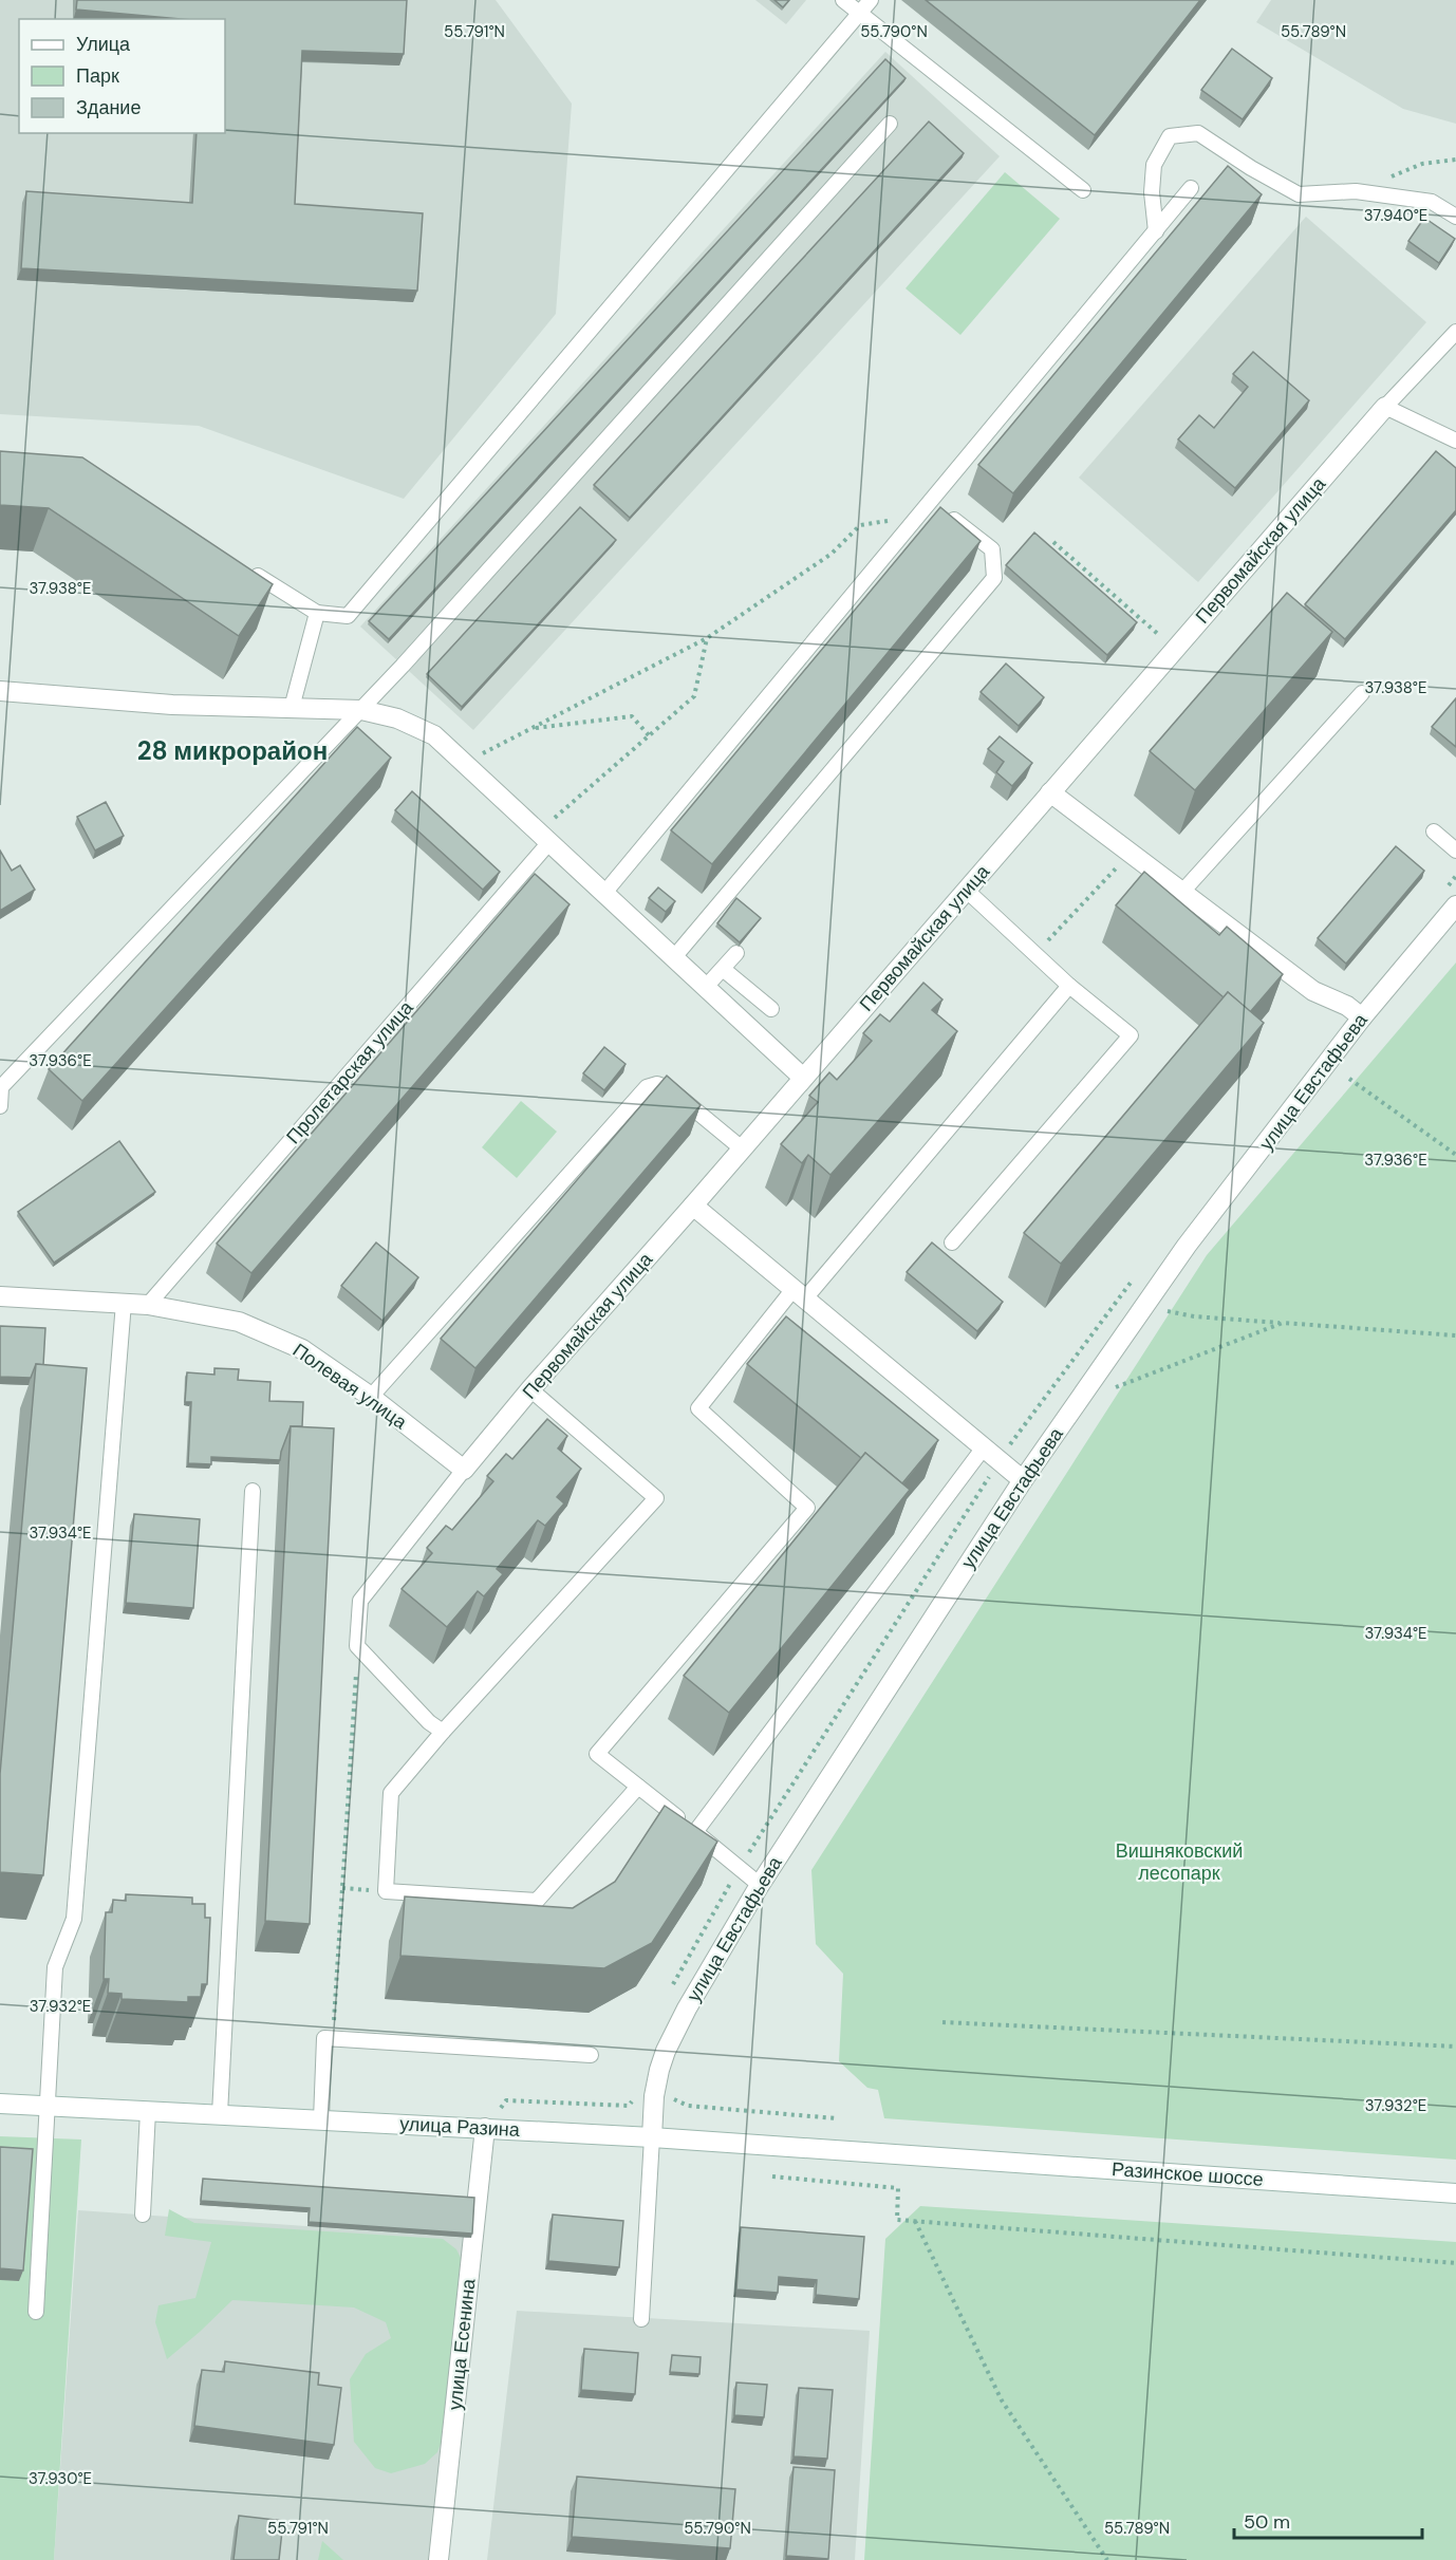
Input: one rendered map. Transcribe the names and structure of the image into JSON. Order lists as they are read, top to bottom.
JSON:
{
  "streets": {
    "street": [
      "Первомайская улица",
      "улица Евстафьева",
      "Полевая улица",
      "улица Разина",
      "Разинское шоссе",
      "улица Есенина"
    ],
    "lane": ["Пролетарская улица"]
  },
  "crossings": [
    ["Первомайская улица", "Полевая улица"],
    ["Пролетарская улица", "Полевая улица"],
    ["улица Евстафьева", "улица Разина"],
    ["улица Разина", "Разинское шоссе"],
    ["улица Разина", "улица Есенина"]
  ],
  "districts": ["28 микрорайон"],
  "parks": ["Вишняковский лесопарк"],
  "legend": ["Улица", "Парк", "Здание"],
  "scale_bar": "50 m",
  "coordinates": [
    "55.791°N",
    "55.790°N",
    "55.789°N",
    "37.940°E",
    "37.938°E",
    "37.936°E",
    "37.934°E",
    "37.932°E",
    "37.930°E"
  ]
}
